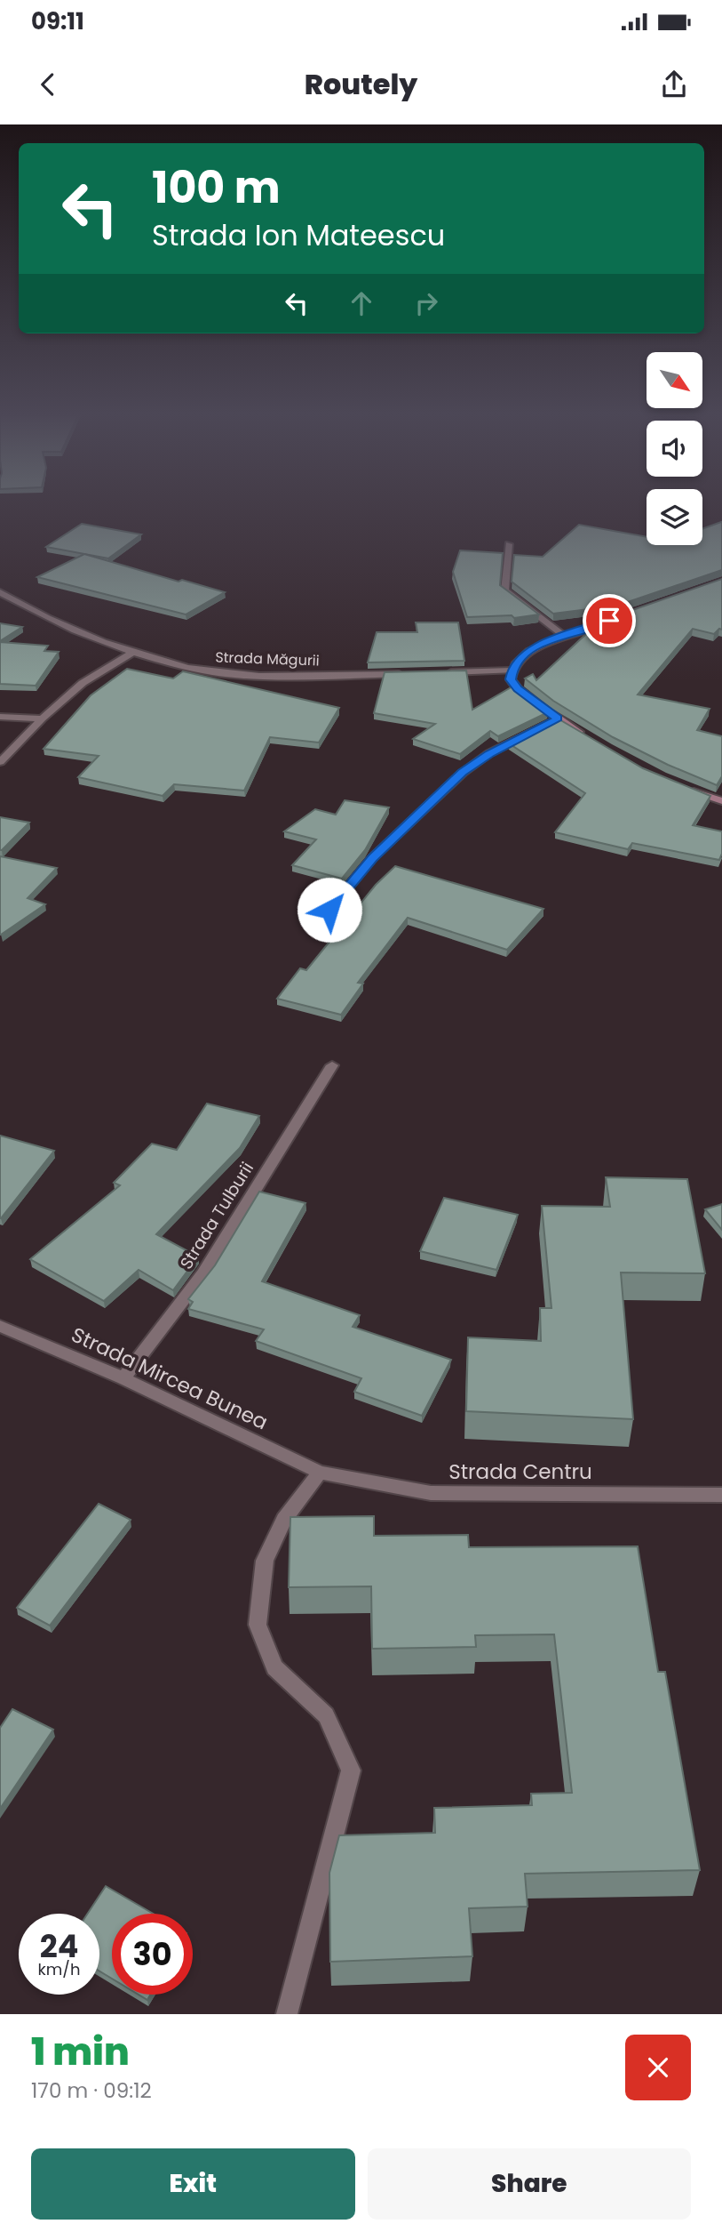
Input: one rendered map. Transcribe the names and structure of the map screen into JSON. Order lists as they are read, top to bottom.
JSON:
{
  "streets": {
    "street": [
      "Strada Măgurii",
      "Strada Tulburii",
      "Strada Mircea Bunea",
      "Strada Centru"
    ]
  },
  "crossings": [
    ["Strada Tulburii", "Strada Mircea Bunea"],
    ["Strada Mircea Bunea", "Strada Centru"]
  ],
  "north": "bottom right",
  "page": {
    "status": "09:11",
    "header": "Routely",
    "turn": ["100 m", "Strada Ion Mateescu"],
    "speed": "24 km/h",
    "limit": "30",
    "heading": ["1 min", "170 m · 09:12"],
    "buttons": ["Exit", "Share"]
  }
}
